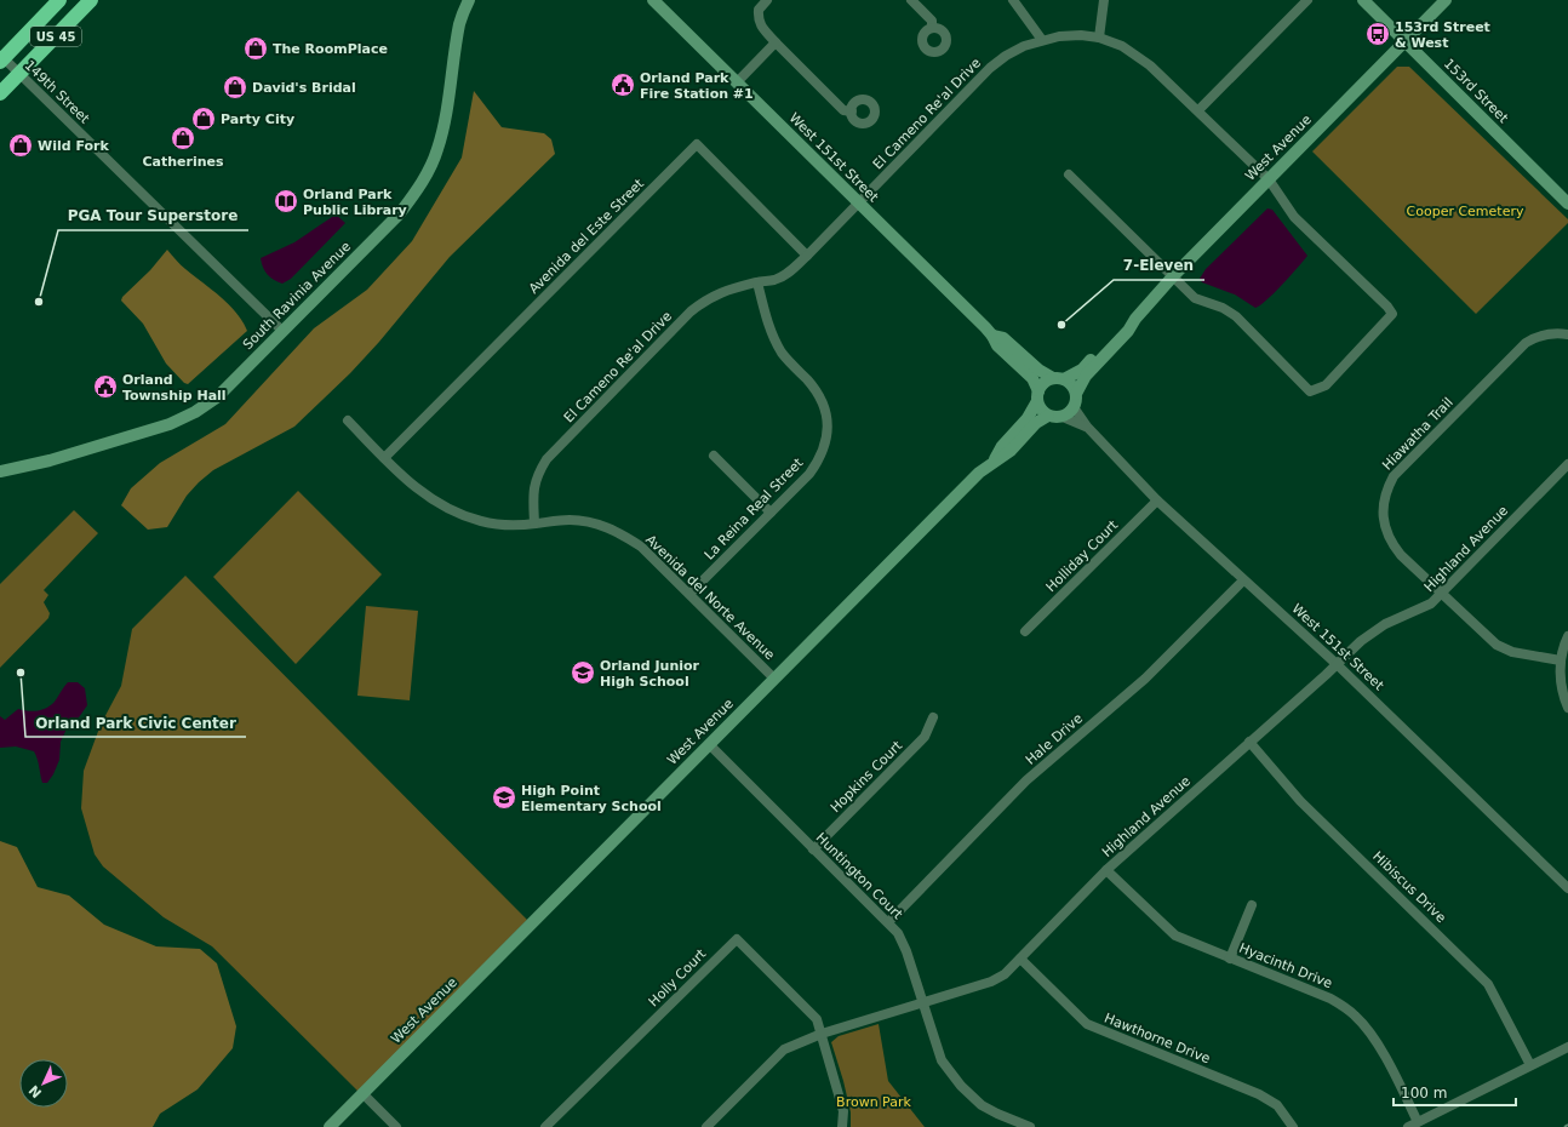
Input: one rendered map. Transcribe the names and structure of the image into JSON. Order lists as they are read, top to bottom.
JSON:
{
  "streets": {
    "highway": ["US 45"],
    "street": [
      "153rd Street",
      "149th Street",
      "El Cameno Re'al Drive",
      "West Avenue",
      "West 151st Street",
      "Avenida del Este Street",
      "South Ravinia Avenue",
      "Hiawatha Trail",
      "La Reina Real Street",
      "Highland Avenue",
      "Holliday Court",
      "Avenida del Norte Avenue",
      "Hale Drive",
      "Hopkins Court",
      "Huntington Court",
      "Hibiscus Drive",
      "Hyacinth Drive",
      "Holly Court",
      "Hawthorne Drive"
    ]
  },
  "crossings": [
    ["US 45", "149th Street"],
    ["153rd Street", "West Avenue"],
    ["149th Street", "South Ravinia Avenue"],
    ["El Cameno Re'al Drive", "West Avenue"],
    ["El Cameno Re'al Drive", "West 151st Street"],
    ["El Cameno Re'al Drive", "Avenida del Este Street"],
    ["El Cameno Re'al Drive", "La Reina Real Street"],
    ["El Cameno Re'al Drive", "Avenida del Norte Avenue"],
    ["West Avenue", "West 151st Street"],
    ["West Avenue", "Avenida del Norte Avenue"],
    ["West Avenue", "Huntington Court"],
    ["West 151st Street", "Highland Avenue"],
    ["West 151st Street", "Holliday Court"],
    ["West 151st Street", "Hale Drive"],
    ["Avenida del Este Street", "Avenida del Norte Avenue"],
    ["Hiawatha Trail", "Highland Avenue"],
    ["La Reina Real Street", "Avenida del Norte Avenue"],
    ["Highland Avenue", "Huntington Court"],
    ["Highland Avenue", "Hibiscus Drive"],
    ["Highland Avenue", "Hyacinth Drive"],
    ["Highland Avenue", "Holly Court"],
    ["Highland Avenue", "Hawthorne Drive"],
    ["Hale Drive", "Huntington Court"],
    ["Hopkins Court", "Huntington Court"]
  ],
  "parks": ["Cooper Cemetery", "Brown Park"],
  "places": {
    "bus stop": ["153rd Street & West"],
    "shop": [
      "The RoomPlace",
      "David's Bridal",
      "Party City",
      "Catherines",
      "Wild Fork"
    ],
    "public building": ["Orland Park Fire Station #1", "Orland Township Hall"],
    "library": ["Orland Park Public Library"],
    "other": ["PGA Tour Superstore", "7-Eleven", "Orland Park Civic Center"],
    "school or university": ["Orland Junior High School", "High Point Elementary School"]
  },
  "scale_bar": "100 m",
  "north": "bottom left"
}
